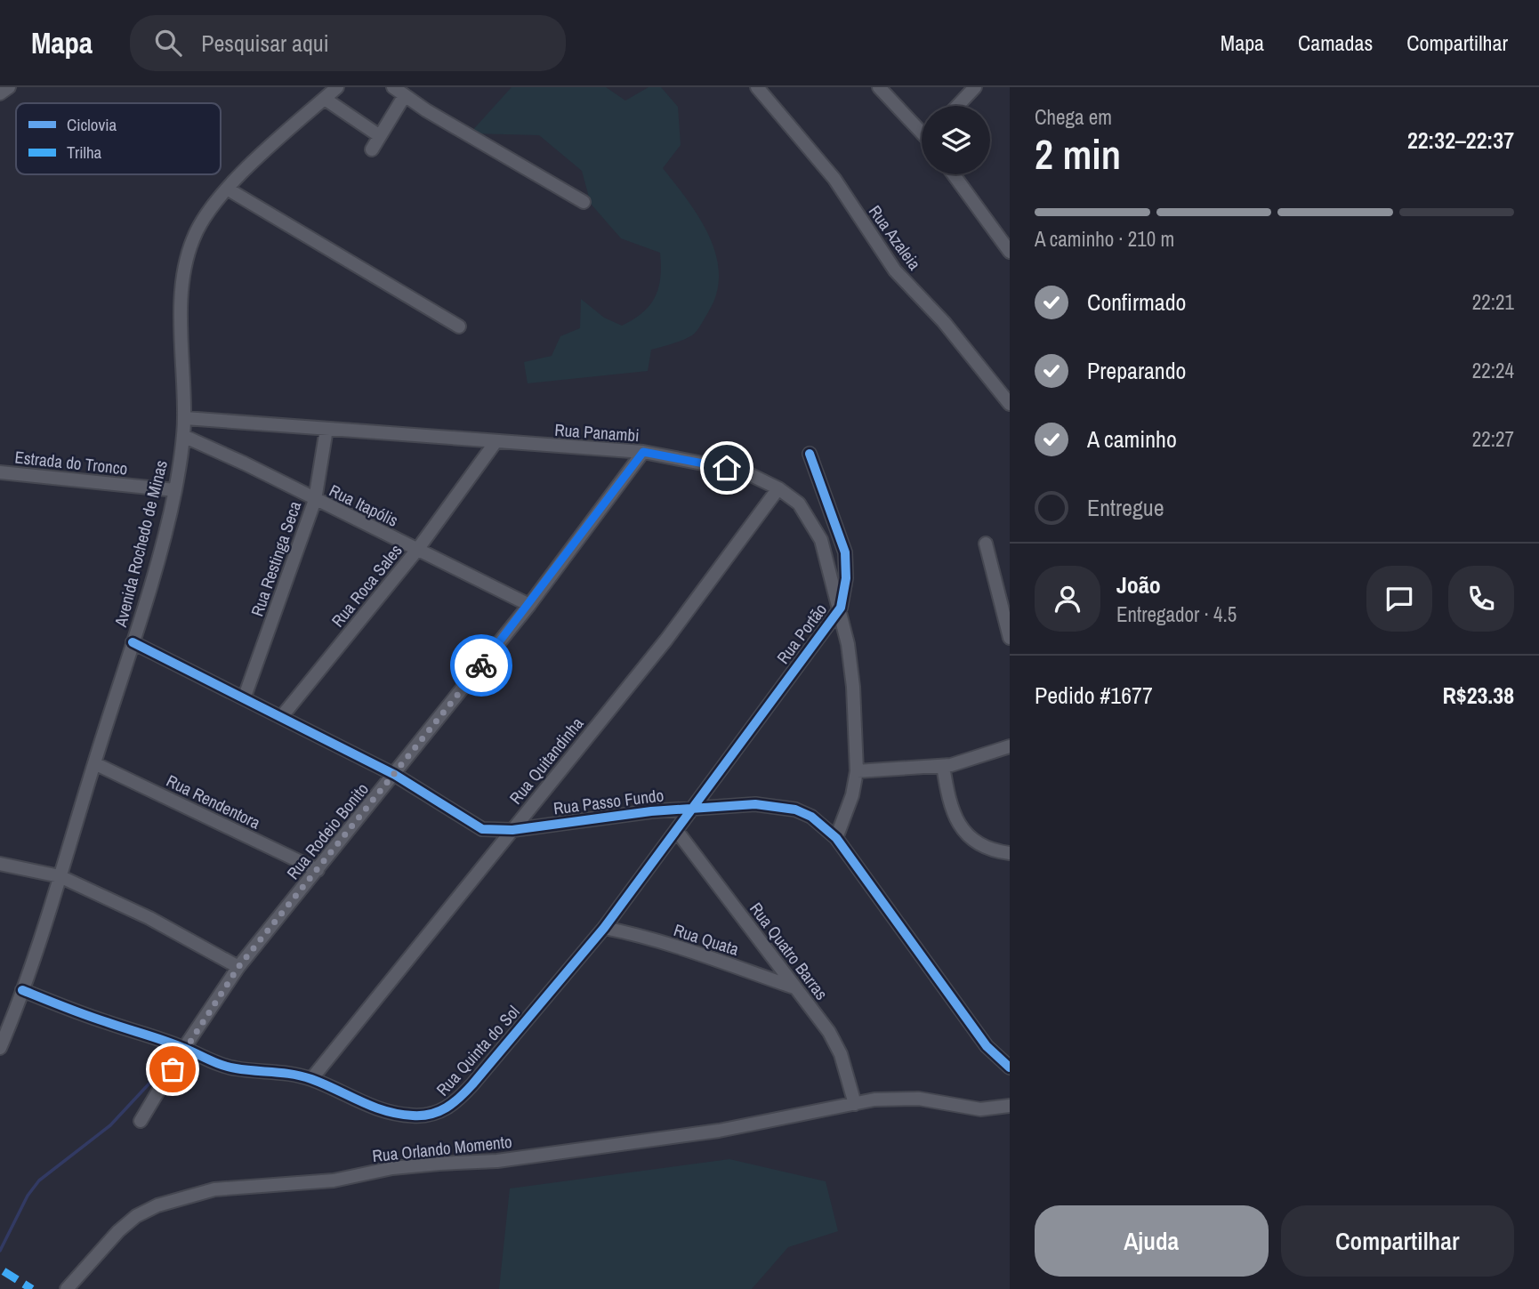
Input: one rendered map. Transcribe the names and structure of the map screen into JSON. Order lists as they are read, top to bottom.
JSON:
{
  "streets": {
    "street": [
      "Rua Azaleia",
      "Rua Panambi",
      "Estrada do Tronco",
      "Rua Itapólis",
      "Avenida Rochedo de Minas",
      "Rua Restinga Seca",
      "Rua Roca Sales",
      "Rua Portão",
      "Rua Quitandinha",
      "Rua Rendentora",
      "Rua Passo Fundo",
      "Rua Rodeio Bonito",
      "Rua Quata",
      "Rua Quatro Barras",
      "Rua Quinta do Sol",
      "Rua Orlando Momento"
    ]
  },
  "crossings": [
    ["Rua Panambi", "Avenida Rochedo de Minas"],
    ["Rua Panambi", "Rua Restinga Seca"],
    ["Rua Panambi", "Rua Roca Sales"],
    ["Rua Panambi", "Rua Portão"],
    ["Rua Panambi", "Rua Quitandinha"],
    ["Rua Panambi", "Rua Passo Fundo"],
    ["Rua Panambi", "Rua Rodeio Bonito"],
    ["Estrada do Tronco", "Avenida Rochedo de Minas"],
    ["Rua Itapólis", "Avenida Rochedo de Minas"],
    ["Rua Itapólis", "Rua Restinga Seca"],
    ["Rua Itapólis", "Rua Roca Sales"],
    ["Rua Itapólis", "Rua Rodeio Bonito"],
    ["Avenida Rochedo de Minas", "Rua Rendentora"],
    ["Avenida Rochedo de Minas", "Rua Passo Fundo"],
    ["Avenida Rochedo de Minas", "Rua Quinta do Sol"],
    ["Rua Restinga Seca", "Rua Passo Fundo"],
    ["Rua Roca Sales", "Rua Passo Fundo"],
    ["Rua Portão", "Rua Passo Fundo"],
    ["Rua Portão", "Rua Quinta do Sol"],
    ["Rua Quitandinha", "Rua Passo Fundo"],
    ["Rua Quitandinha", "Rua Quinta do Sol"],
    ["Rua Rendentora", "Rua Rodeio Bonito"],
    ["Rua Passo Fundo", "Rua Rodeio Bonito"],
    ["Rua Passo Fundo", "Rua Quinta do Sol"],
    ["Rua Rodeio Bonito", "Rua Quinta do Sol"],
    ["Rua Quata", "Rua Quatro Barras"],
    ["Rua Quata", "Rua Quinta do Sol"],
    ["Rua Quatro Barras", "Rua Quinta do Sol"],
    ["Rua Quatro Barras", "Rua Orlando Momento"]
  ],
  "legend": ["Ciclovia", "Trilha"],
  "page": {
    "header": "Mapa",
    "search": "Pesquisar aqui",
    "nav": ["Mapa", "Camadas", "Compartilhar"],
    "heading": ["2 min", "Chega em", "22:32–22:37"],
    "panel": [
      "João",
      "Entregador · 4.5",
      "Pedido #1677",
      "R$23.38"
    ],
    "bar": "A caminho · 210 m",
    "list": [
      ["Confirmado", "22:21"],
      ["Preparando", "22:24"],
      ["A caminho", "22:27"],
      "Entregue"
    ],
    "buttons": ["Ajuda", "Compartilhar"]
  }
}
